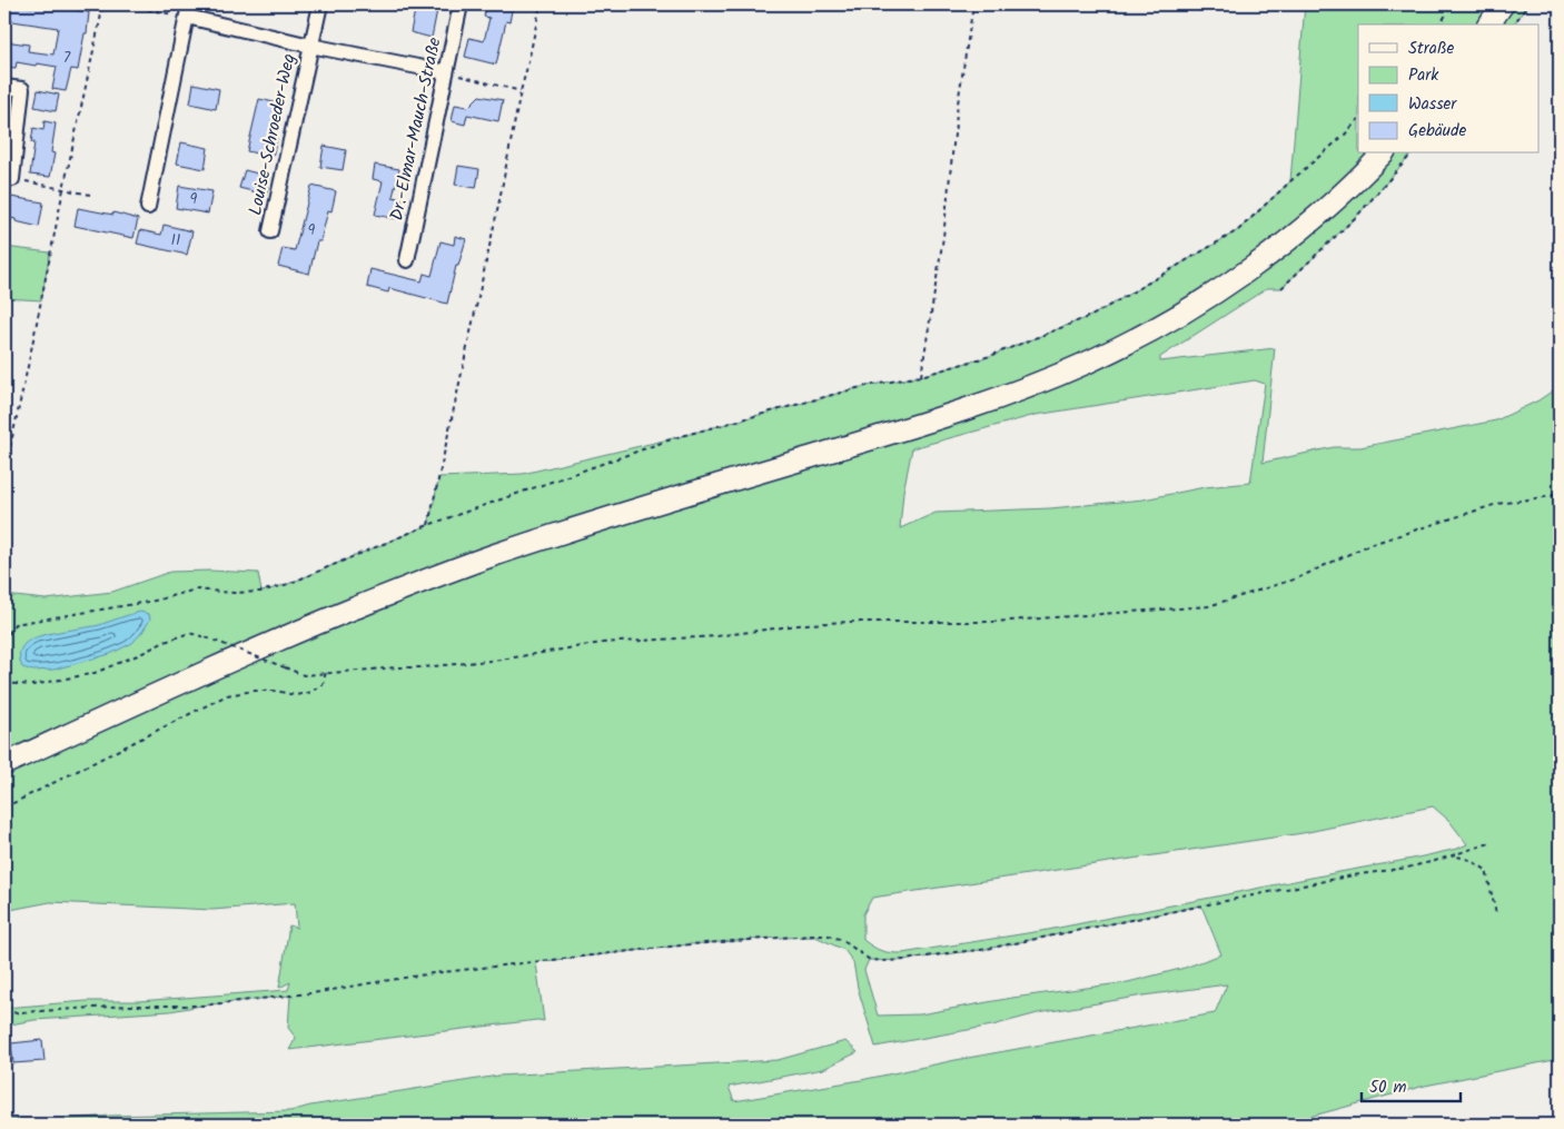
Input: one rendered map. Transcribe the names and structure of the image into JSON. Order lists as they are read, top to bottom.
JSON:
{
  "streets": {
    "street": ["Dr.-Elmar-Mauch-Straße", "Louise-Schroeder-Weg"]
  },
  "house_numbers": [
    "7",
    "9",
    "9",
    "11"
  ],
  "legend": [
    "Straße",
    "Park",
    "Wasser",
    "Gebäude"
  ],
  "scale_bar": "50 m"
}
